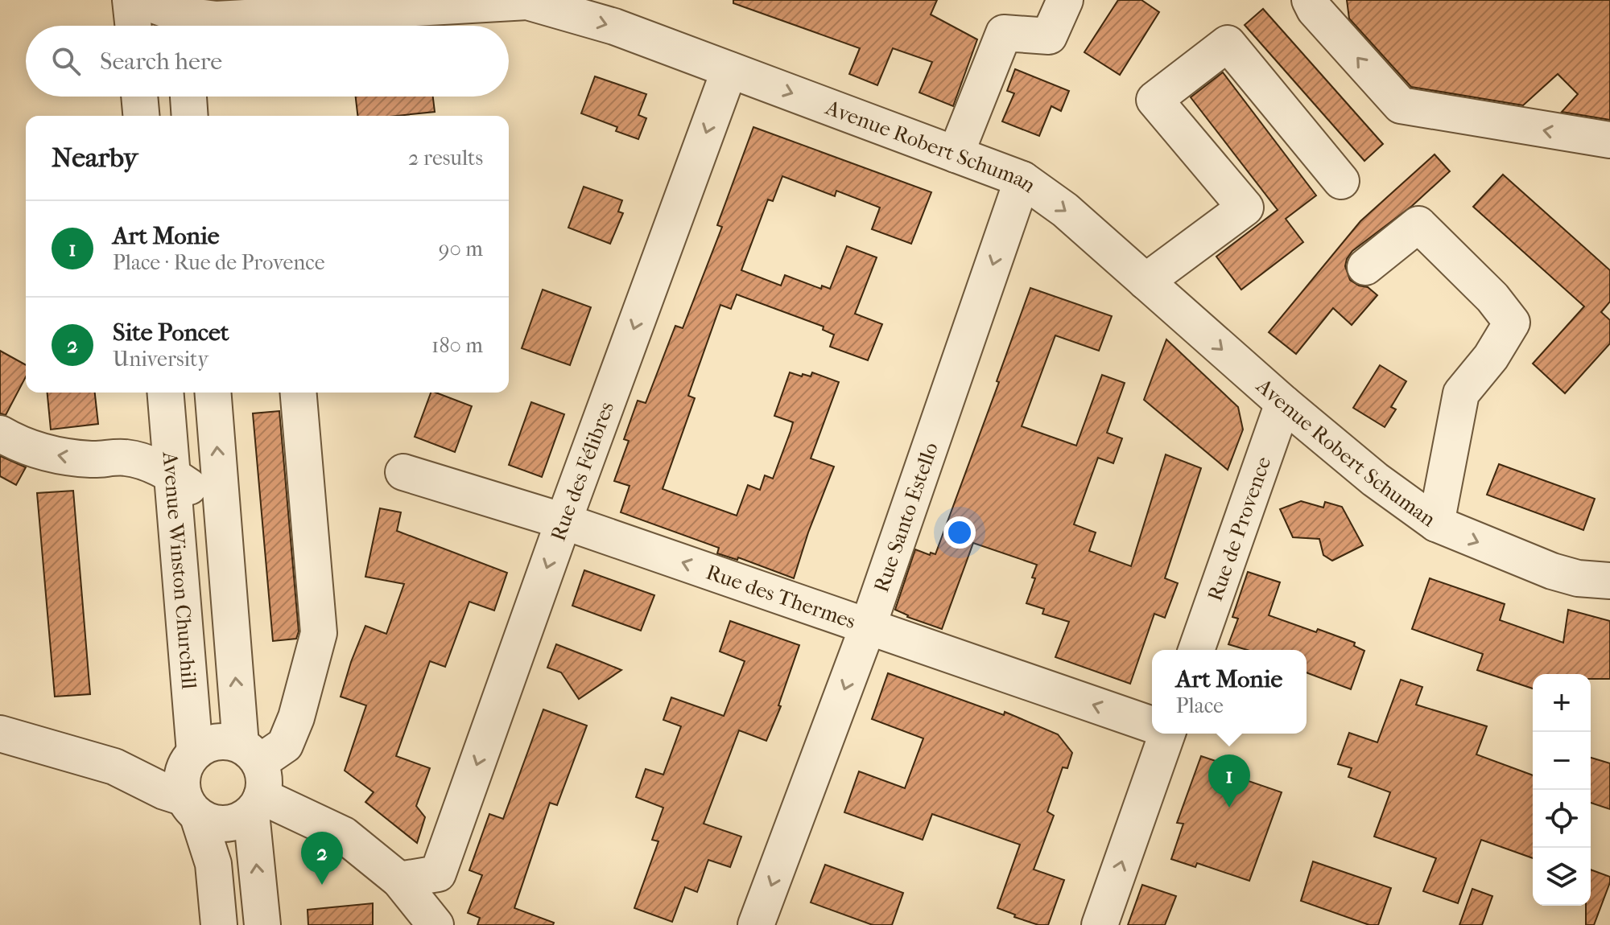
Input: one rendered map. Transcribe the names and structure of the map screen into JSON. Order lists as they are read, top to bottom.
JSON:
{
  "streets": {
    "street": [
      "Avenue Robert Schuman",
      "Rue des Félibres",
      "Rue Santo Estello",
      "Rue de Provence",
      "Avenue Winston Churchill",
      "Rue des Thermes"
    ]
  },
  "crossings": [
    ["Avenue Robert Schuman", "Rue des Félibres"],
    ["Avenue Robert Schuman", "Rue Santo Estello"],
    ["Avenue Robert Schuman", "Rue de Provence"],
    ["Rue des Félibres", "Rue des Thermes"],
    ["Rue Santo Estello", "Rue des Thermes"]
  ],
  "one_way": ["Avenue Robert Schuman", "Rue Santo Estello", "Rue des Thermes"],
  "page": {
    "search": "Search here",
    "heading": ["Nearby", "2 results"],
    "list": [
      {
        "mark": "1",
        "name": "Art Monie",
        "note": "Place · Rue de Provence",
        "value": "90 m"
      },
      {
        "mark": "2",
        "name": "Site Poncet",
        "note": "University",
        "value": "180 m"
      }
    ],
    "popup": ["Art Monie", "Place"],
    "map_buttons": ["+", "−"],
    "pins": ["1", "2"]
  }
}
